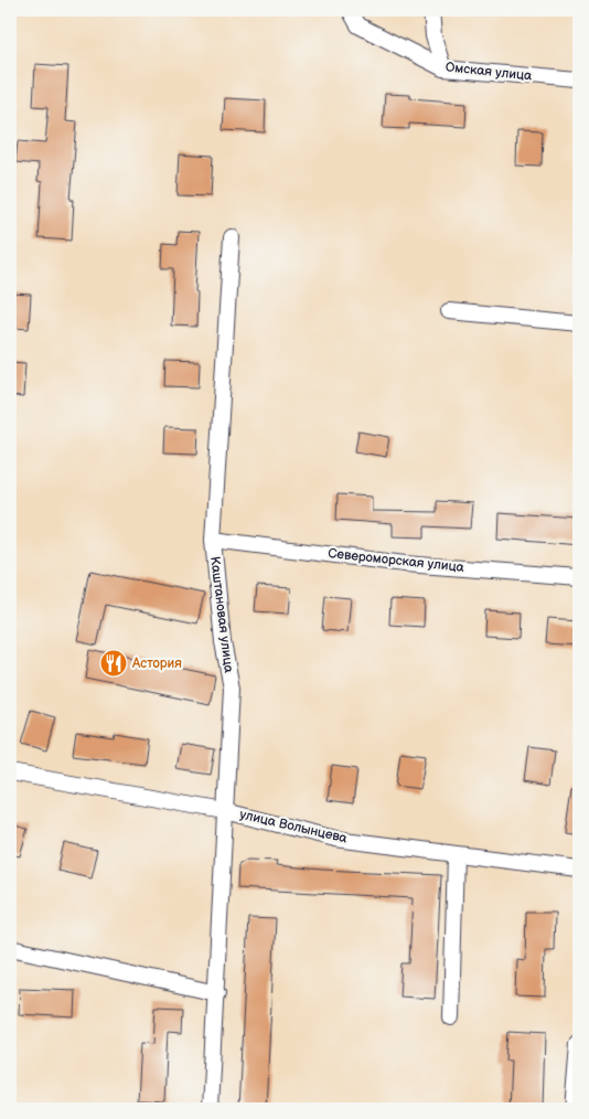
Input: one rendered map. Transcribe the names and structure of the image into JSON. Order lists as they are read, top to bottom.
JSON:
{
  "streets": {
    "street": [
      "Омская улица",
      "Североморская улица",
      "Каштановая улица",
      "улица Волынцева"
    ]
  },
  "crossings": [
    ["Североморская улица", "Каштановая улица"],
    ["Каштановая улица", "улица Волынцева"]
  ],
  "places": {
    "restaurant": ["Астория"]
  }
}
